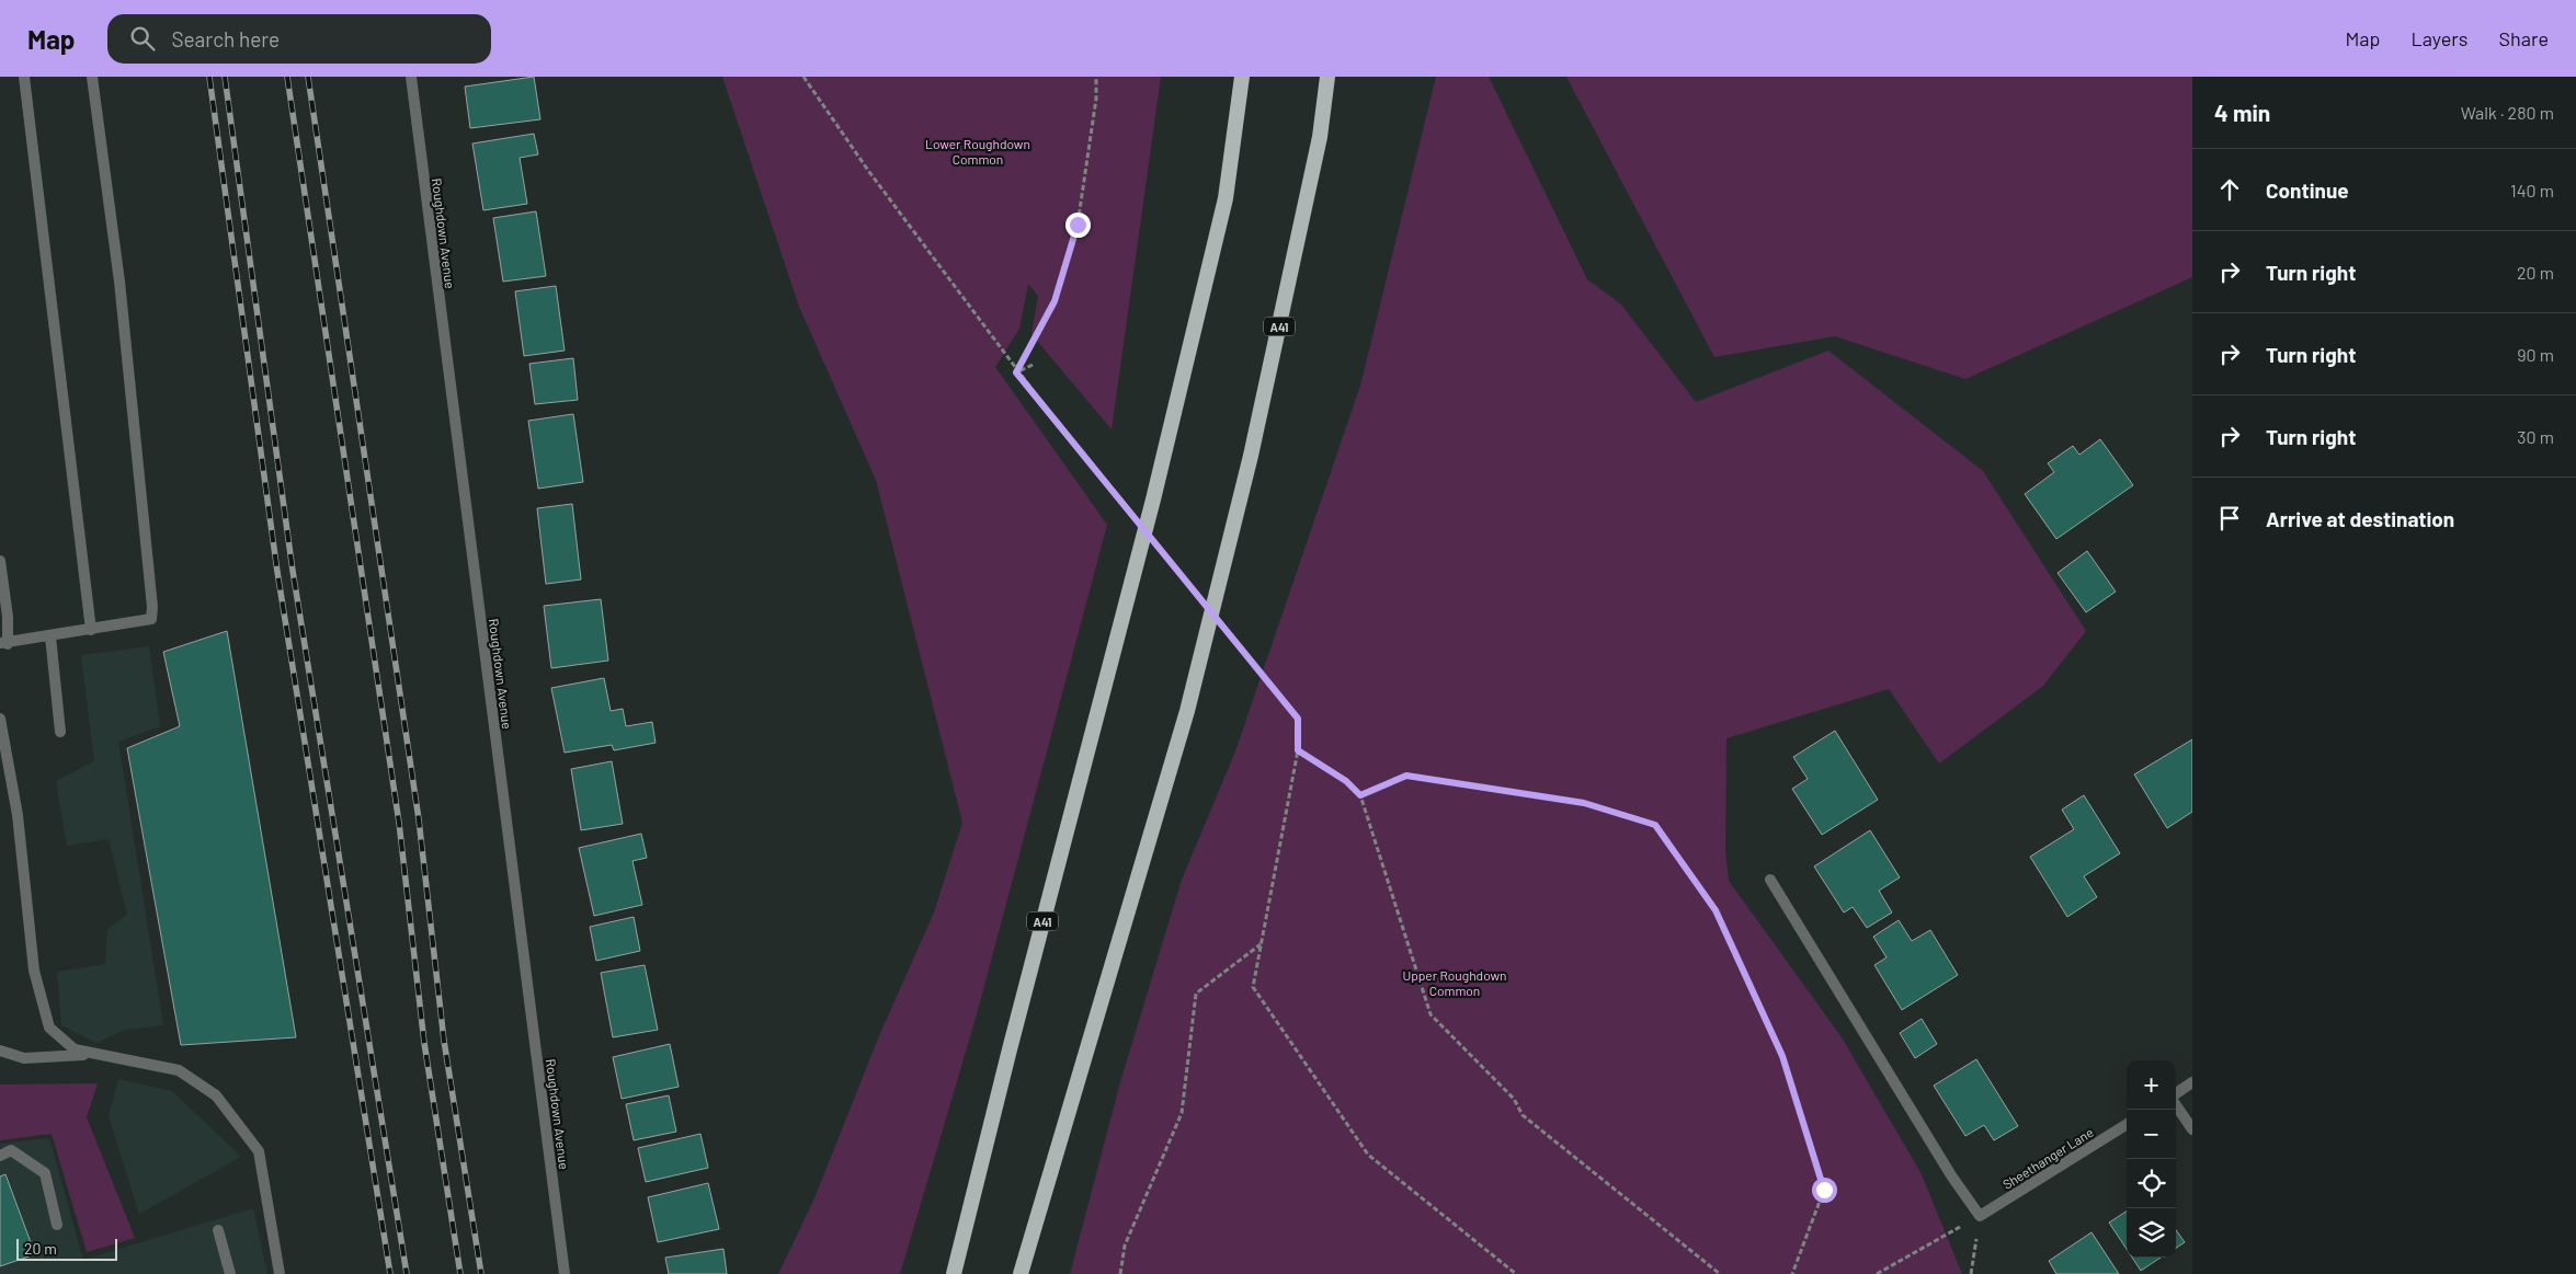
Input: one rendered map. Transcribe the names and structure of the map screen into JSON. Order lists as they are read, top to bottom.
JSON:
{
  "streets": {
    "highway": ["A41"],
    "street": ["Roughdown Avenue", "Sheethanger Lane"]
  },
  "parks": ["Lower Roughdown Common", "Upper Roughdown Common"],
  "scale_bar": "20 m",
  "page": {
    "header": "Map",
    "search": "Search here",
    "nav": ["Map", "Layers", "Share"],
    "heading": ["4 min", "Walk · 280 m"],
    "list": [
      ["Continue", "140 m"],
      ["Turn right", "20 m"],
      ["Turn right", "90 m"],
      ["Turn right", "30 m"],
      "Arrive at destination"
    ],
    "map_buttons": ["+", "−"],
    "scale": "20 m"
  }
}
